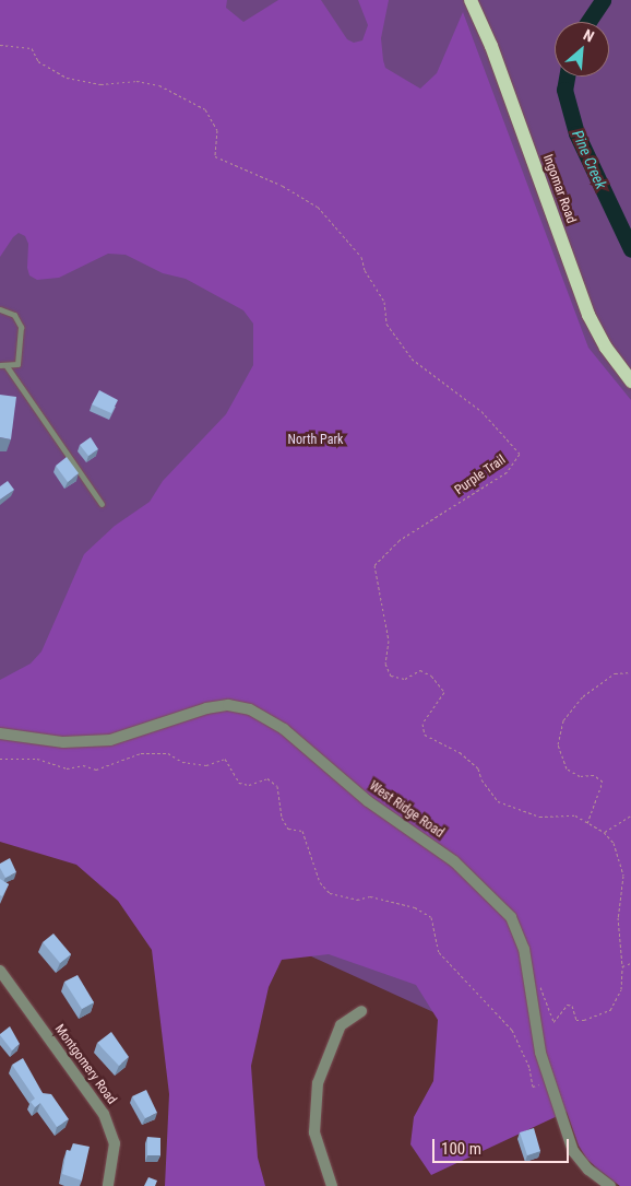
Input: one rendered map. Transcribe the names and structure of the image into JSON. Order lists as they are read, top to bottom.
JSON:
{
  "streets": {
    "main road": ["Ingomar Road"],
    "street": ["West Ridge Road", "Montgomery Road"],
    "path": ["Purple Trail"]
  },
  "water": ["Pine Creek"],
  "parks": ["North Park"],
  "scale_bar": "100 m",
  "north": "top right"
}
